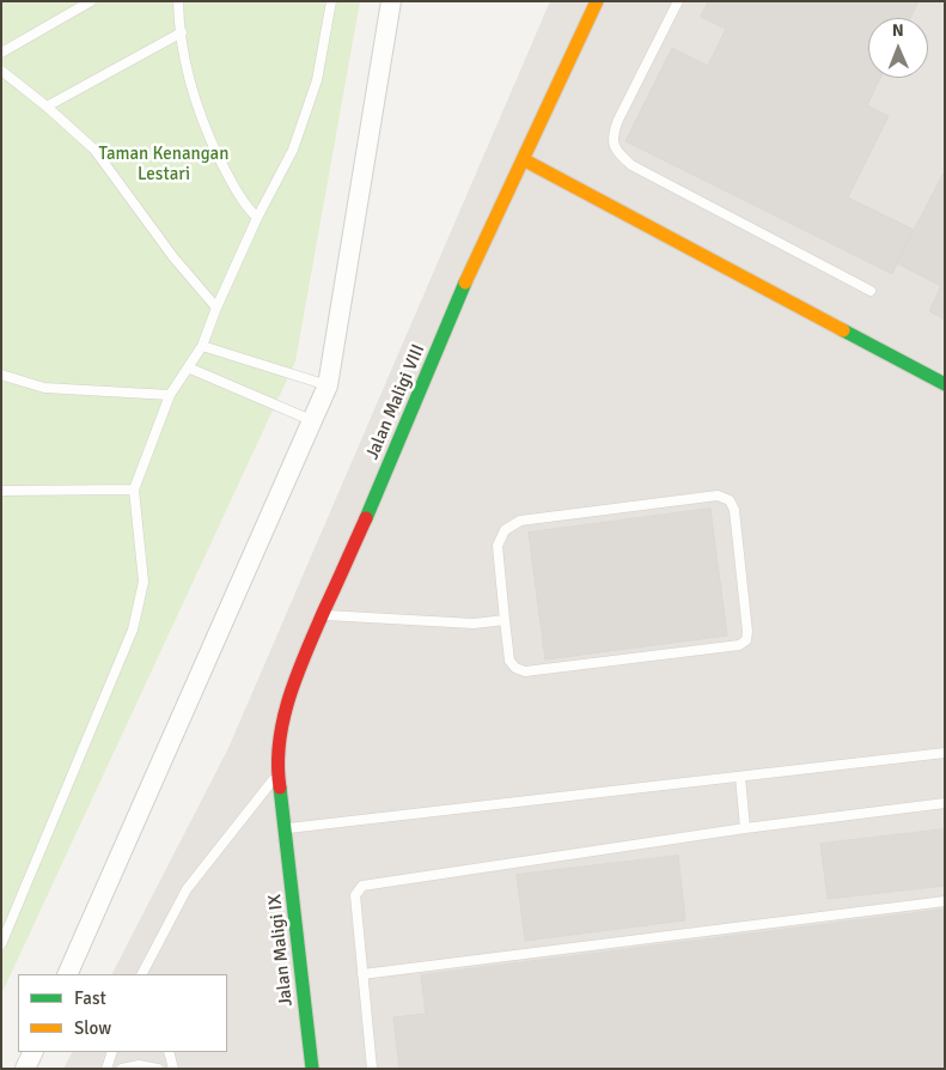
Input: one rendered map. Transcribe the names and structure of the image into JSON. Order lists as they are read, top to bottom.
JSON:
{
  "streets": {
    "street": ["Jalan Maligi VIII", "Jalan Maligi IX"]
  },
  "crossings": [
    ["Jalan Maligi VIII", "Jalan Maligi IX"]
  ],
  "parks": ["Taman Kenangan Lestari"],
  "legend": ["Fast", "Slow"],
  "north": "top"
}
